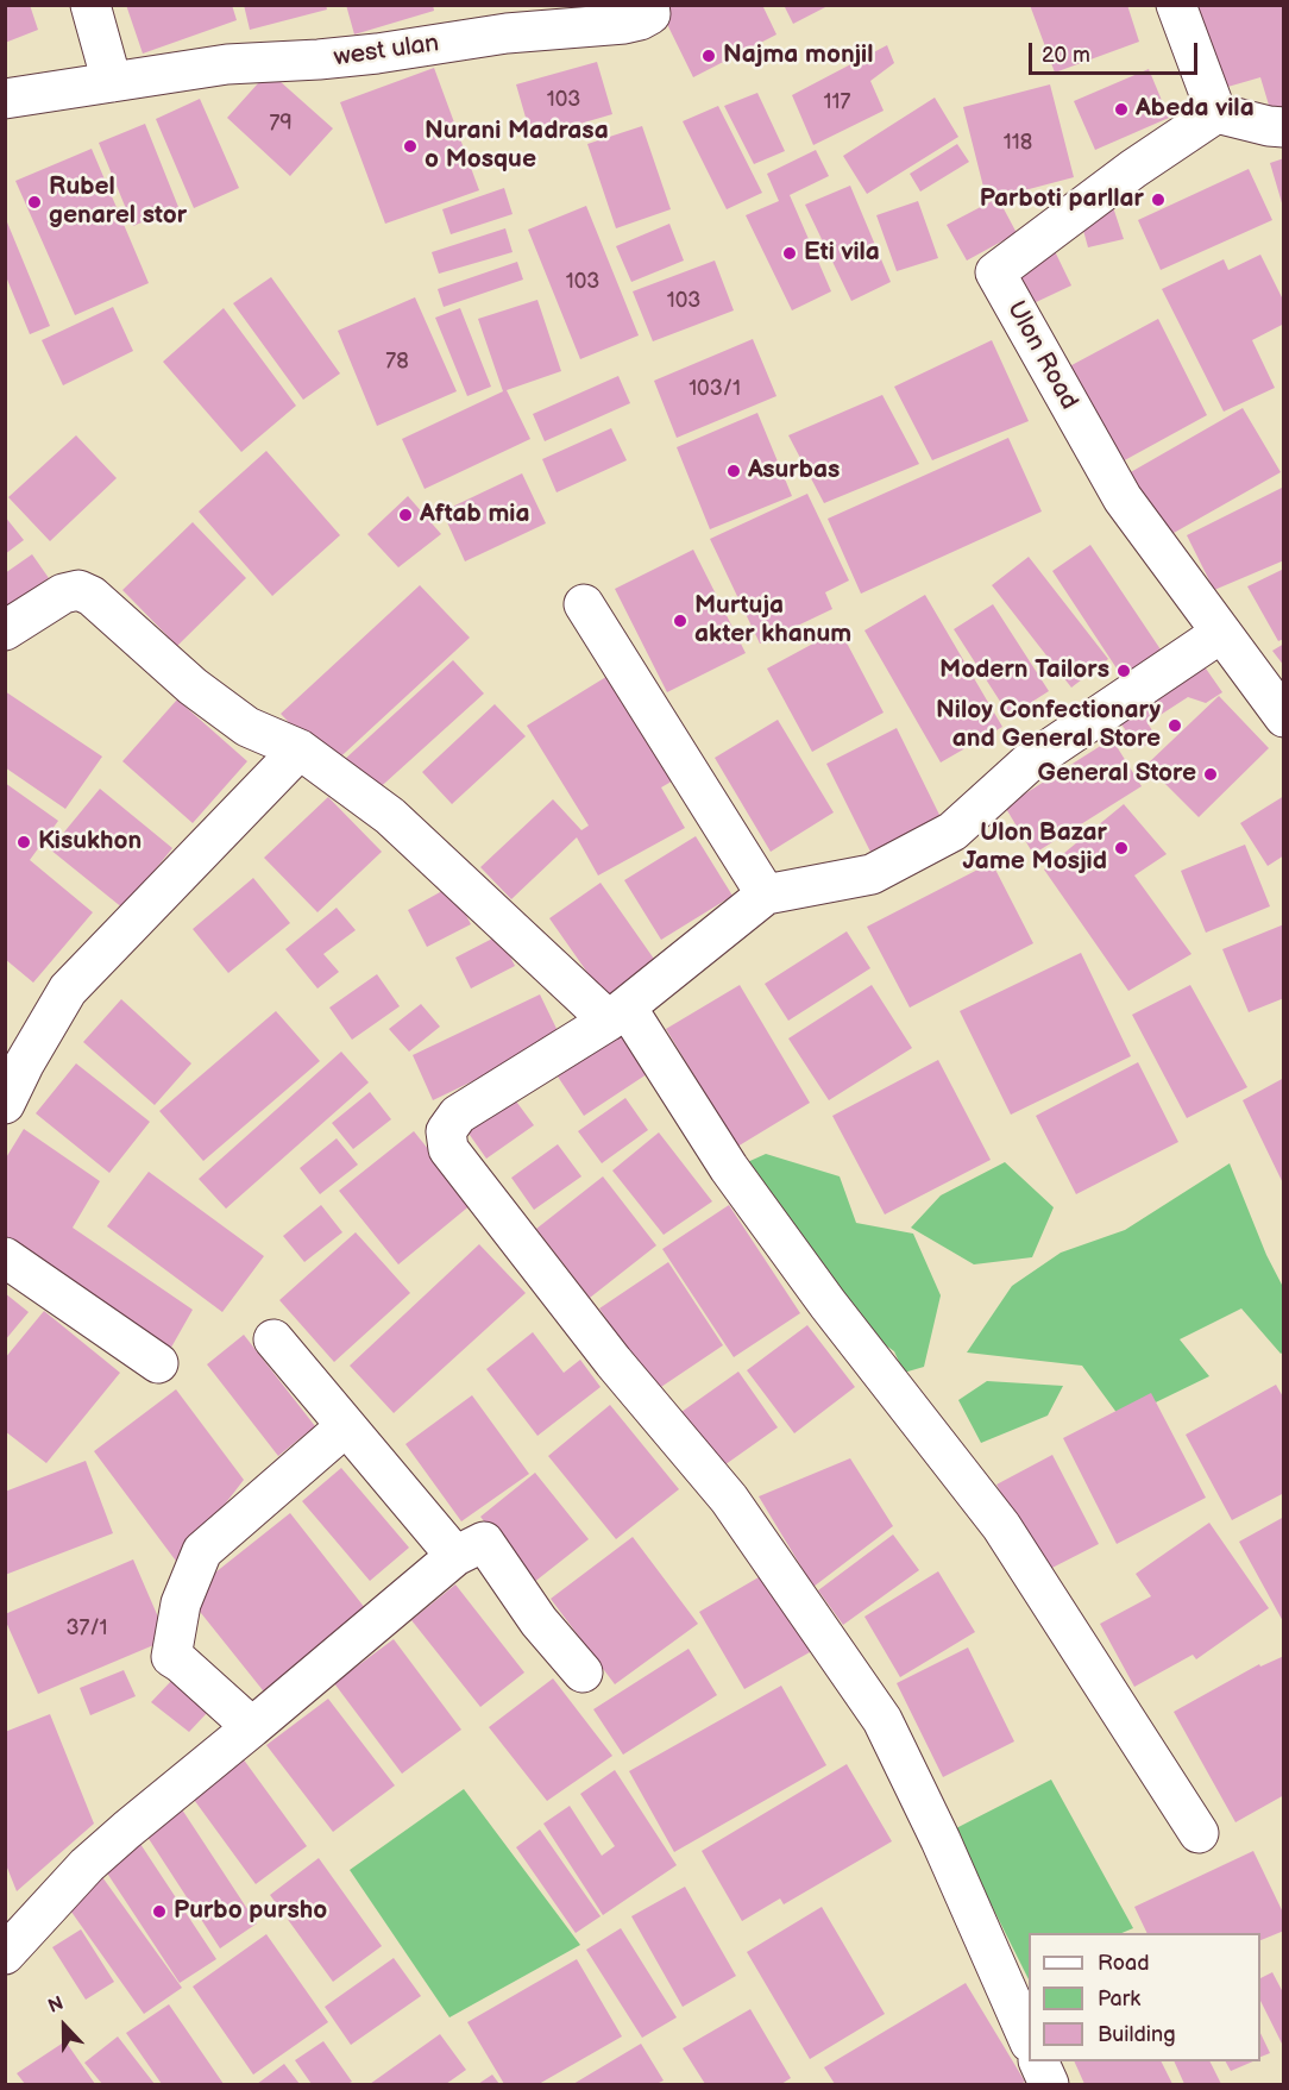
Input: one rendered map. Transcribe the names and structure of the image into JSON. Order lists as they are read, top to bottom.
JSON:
{
  "streets": {
    "street": ["west ulan", "Ulon Road"]
  },
  "places": [
    "Najma monjil",
    "Abeda vila",
    "Nurani Madrasa o Mosque",
    "Parboti parllar",
    "Rubel genarel stor",
    "Eti vila",
    "Asurbas",
    "Aftab mia",
    "Murtuja akter khanum",
    "Modern Tailors",
    "Niloy Confectionary and General Store",
    "General Store",
    "Kisukhon",
    "Ulon Bazar Jame Mosjid",
    "Purbo pursho"
  ],
  "house_numbers": [
    "103",
    "117",
    "79",
    "118",
    "103",
    "103",
    "78",
    "103/1",
    "37/1"
  ],
  "legend": ["Road", "Park", "Building"],
  "scale_bar": "20 m",
  "north": "top"
}
